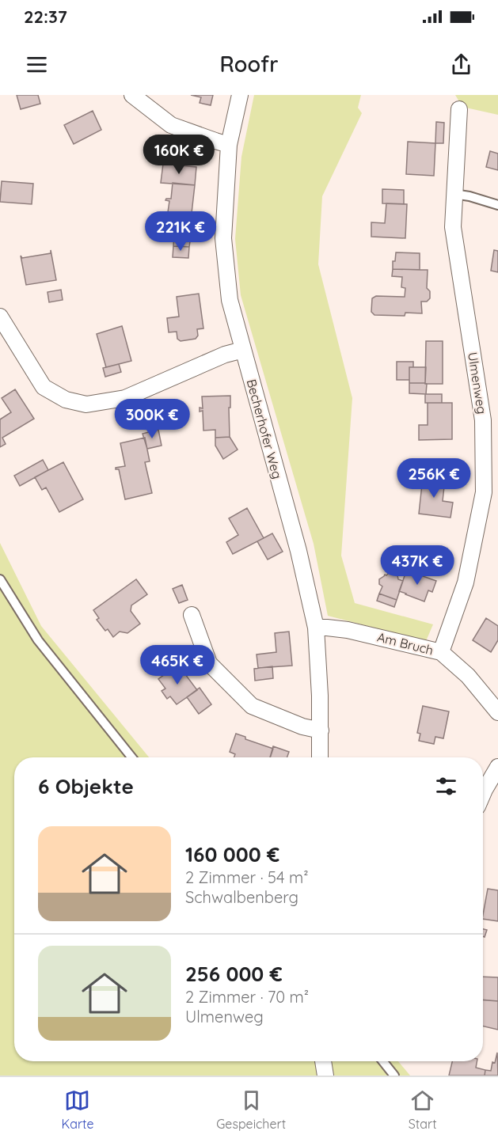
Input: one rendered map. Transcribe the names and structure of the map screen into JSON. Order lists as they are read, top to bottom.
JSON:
{
  "streets": {
    "street": ["Ulmenweg", "Becherhofer Weg", "Am Bruch"]
  },
  "crossings": [
    ["Ulmenweg", "Am Bruch"],
    ["Becherhofer Weg", "Am Bruch"]
  ],
  "page": {
    "status": "22:37",
    "header": "Roofr",
    "price": [
      "160K €",
      "221K €",
      "300K €",
      "256K €",
      "437K €",
      "465K €"
    ],
    "heading": "6 Objekte",
    "list": [
      {
        "name": "160 000 €",
        "note": "2 Zimmer · 54 m² · Schwalbenberg"
      },
      {
        "name": "256 000 €",
        "note": "2 Zimmer · 70 m² · Ulmenweg"
      }
    ],
    "tabs": ["Karte", "Gespeichert", "Start"]
  }
}
